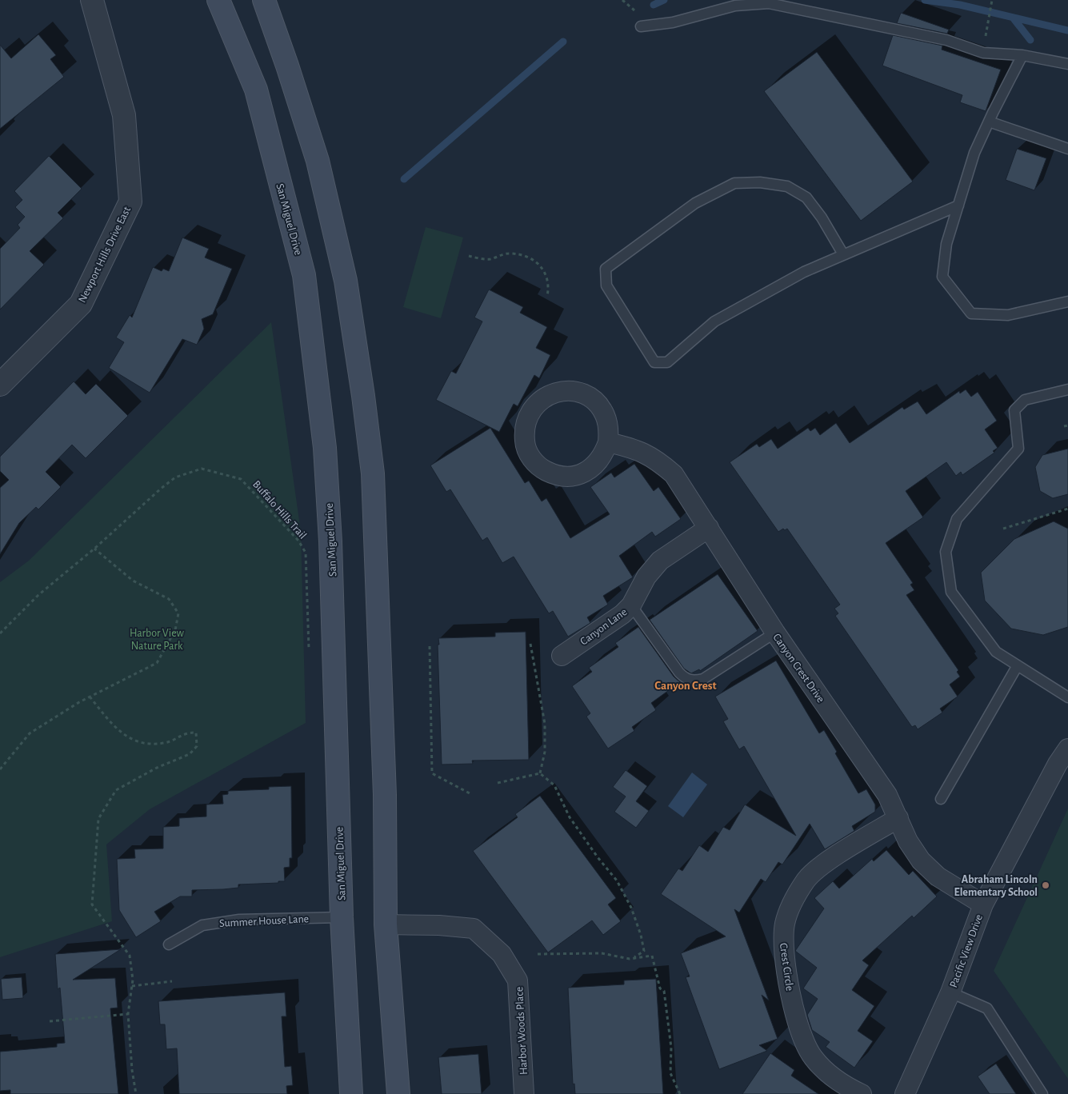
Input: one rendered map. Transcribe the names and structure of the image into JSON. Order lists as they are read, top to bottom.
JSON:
{
  "streets": {
    "main road": ["San Miguel Drive"],
    "street": [
      "Newport Hills Drive East",
      "Canyon Lane",
      "Canyon Crest Drive",
      "Pacific View Drive",
      "Crest Circle",
      "Harbor Woods Place"
    ],
    "lane": ["Summer House Lane"],
    "path": ["Buffalo Hills Trail"]
  },
  "crossings": [
    ["San Miguel Drive", "Summer House Lane"],
    ["Canyon Lane", "Canyon Crest Drive"],
    ["Canyon Crest Drive", "Pacific View Drive"],
    ["Canyon Crest Drive", "Crest Circle"]
  ],
  "districts": ["Canyon Crest"],
  "parks": ["Harbor View Nature Park"],
  "places": ["Abraham Lincoln Elementary School"]
}
